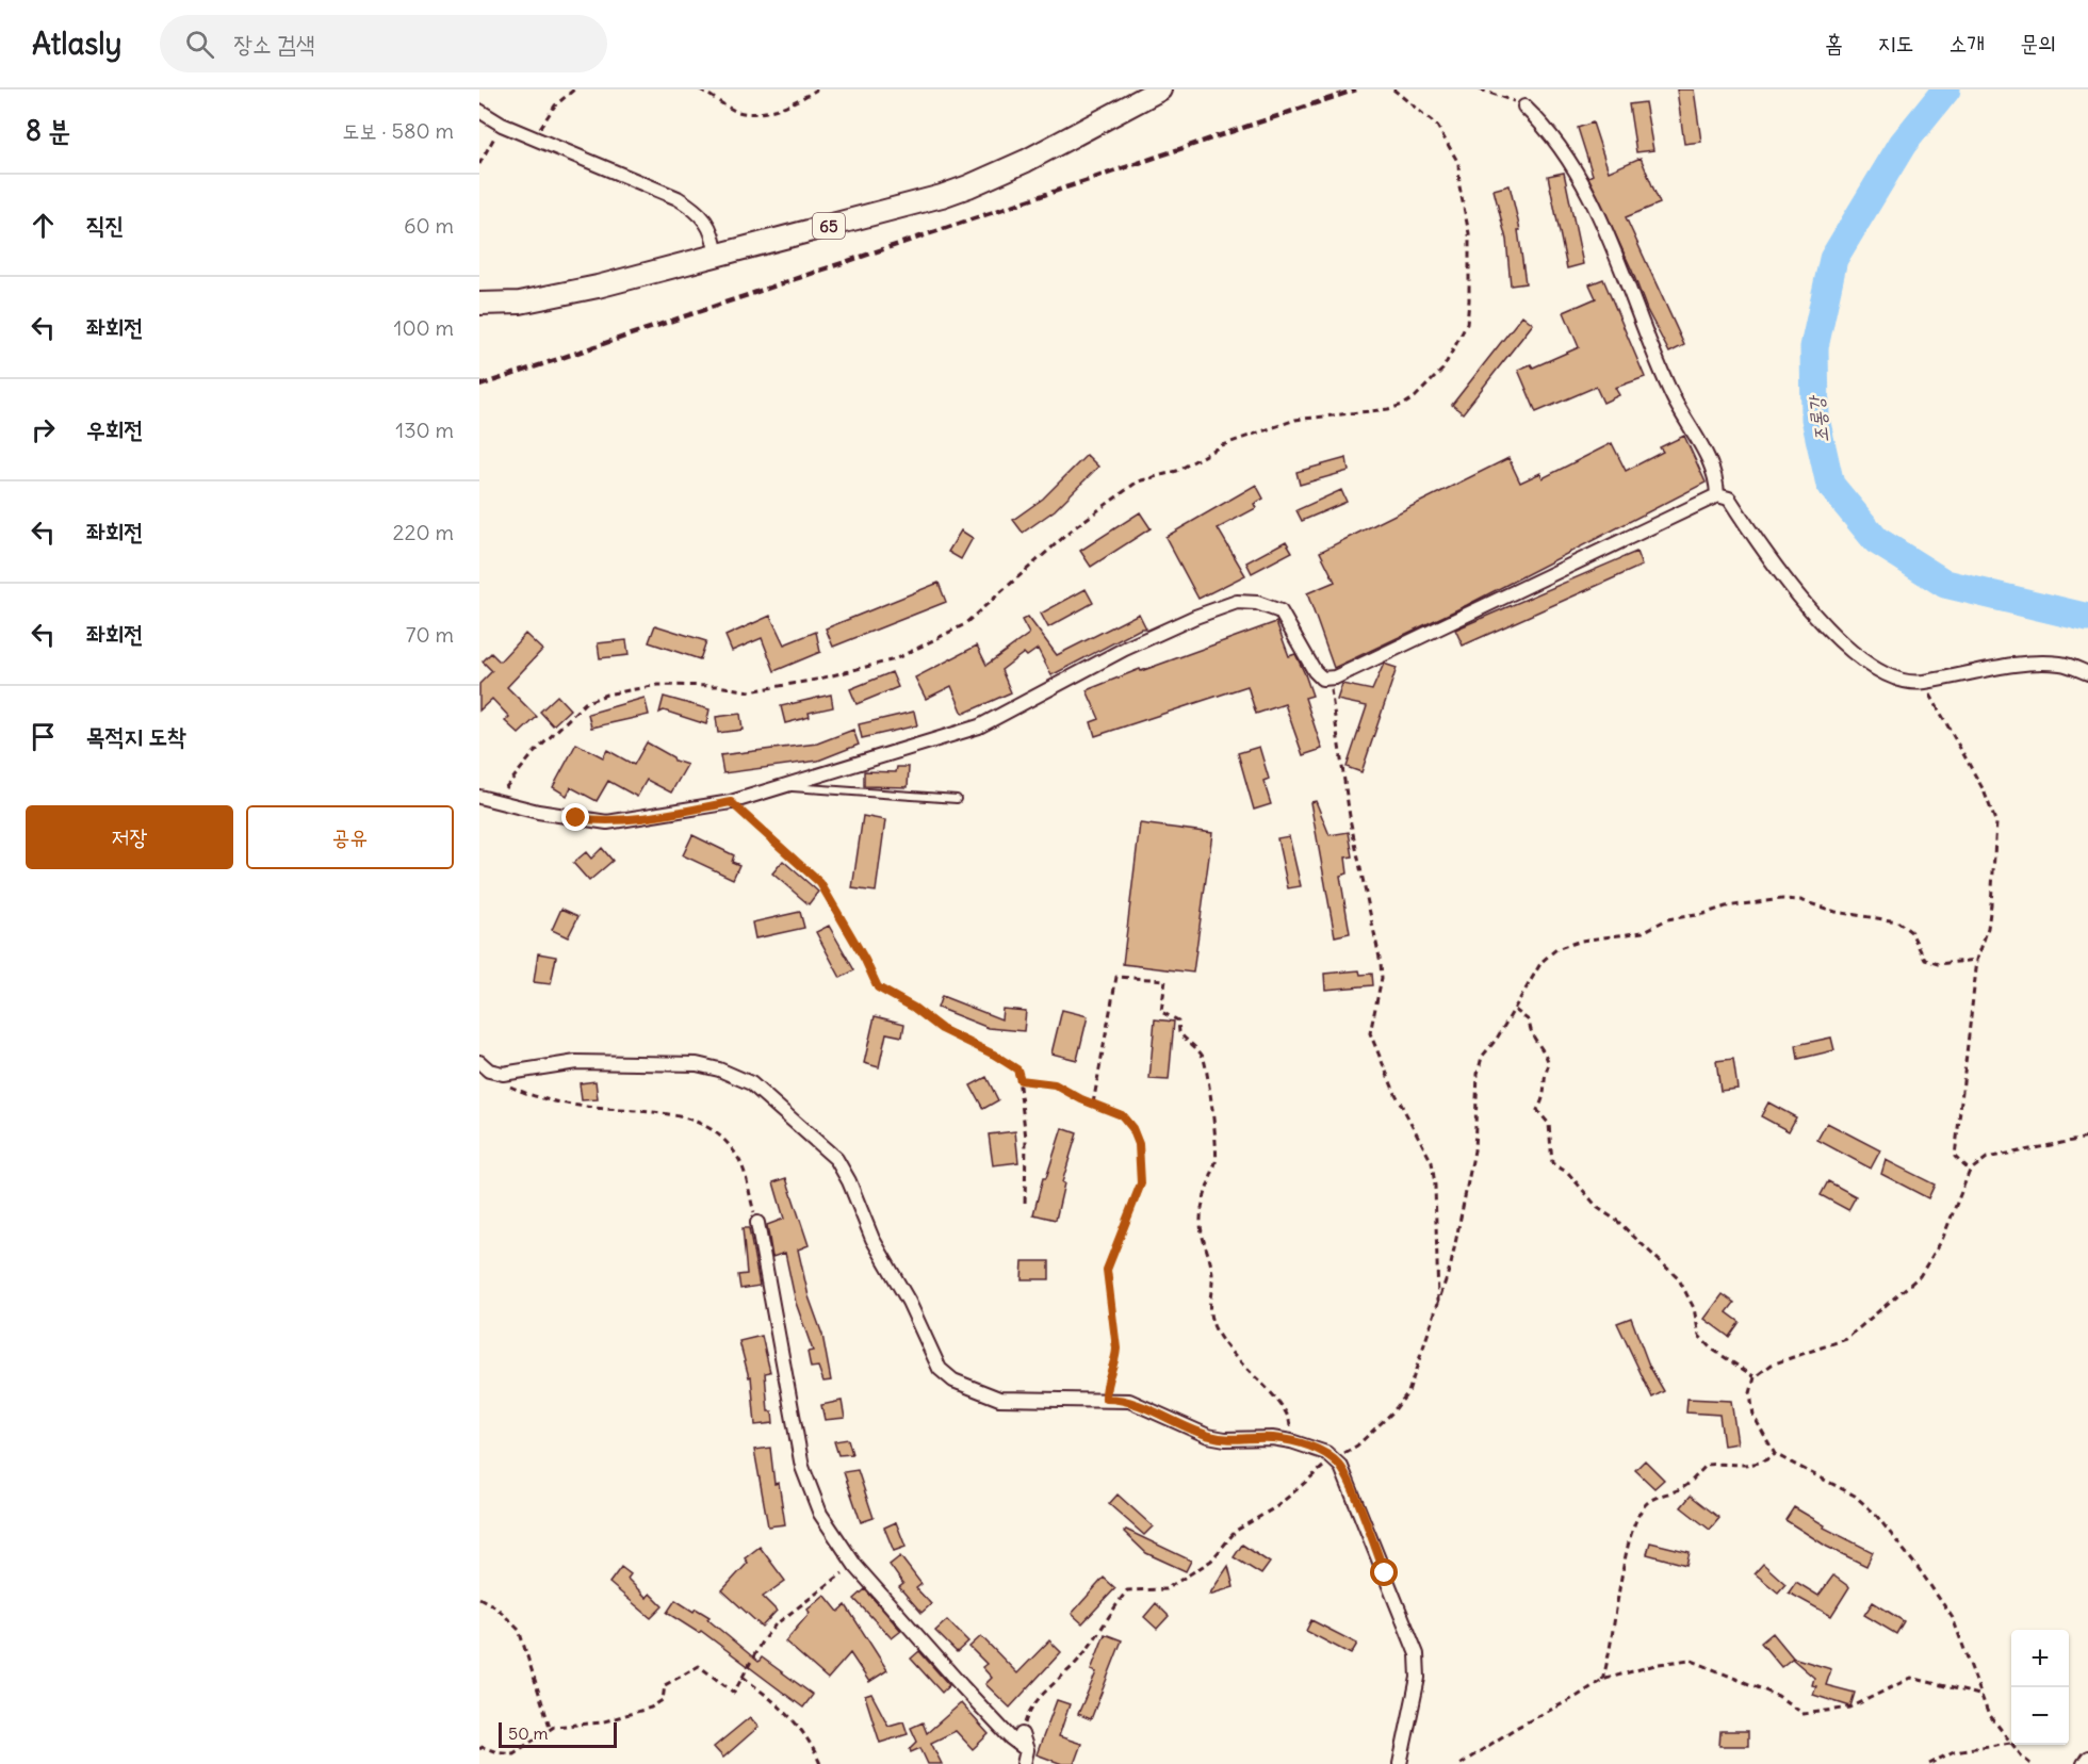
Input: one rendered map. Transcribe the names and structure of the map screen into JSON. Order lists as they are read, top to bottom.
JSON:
{
  "streets": {
    "main road": ["65"]
  },
  "water": ["조롱강"],
  "scale_bar": "50 m",
  "page": {
    "header": "Atlasly",
    "search": "장소 검색",
    "nav": [
      "홈",
      "지도",
      "소개",
      "문의"
    ],
    "heading": ["8 분", "도보 · 580 m"],
    "list": [
      ["직진", "60 m"],
      ["좌회전", "100 m"],
      ["우회전", "130 m"],
      ["좌회전", "220 m"],
      ["좌회전", "70 m"],
      "목적지 도착"
    ],
    "buttons": ["저장", "공유"],
    "map_buttons": ["+", "−"],
    "scale": "50 m"
  }
}
